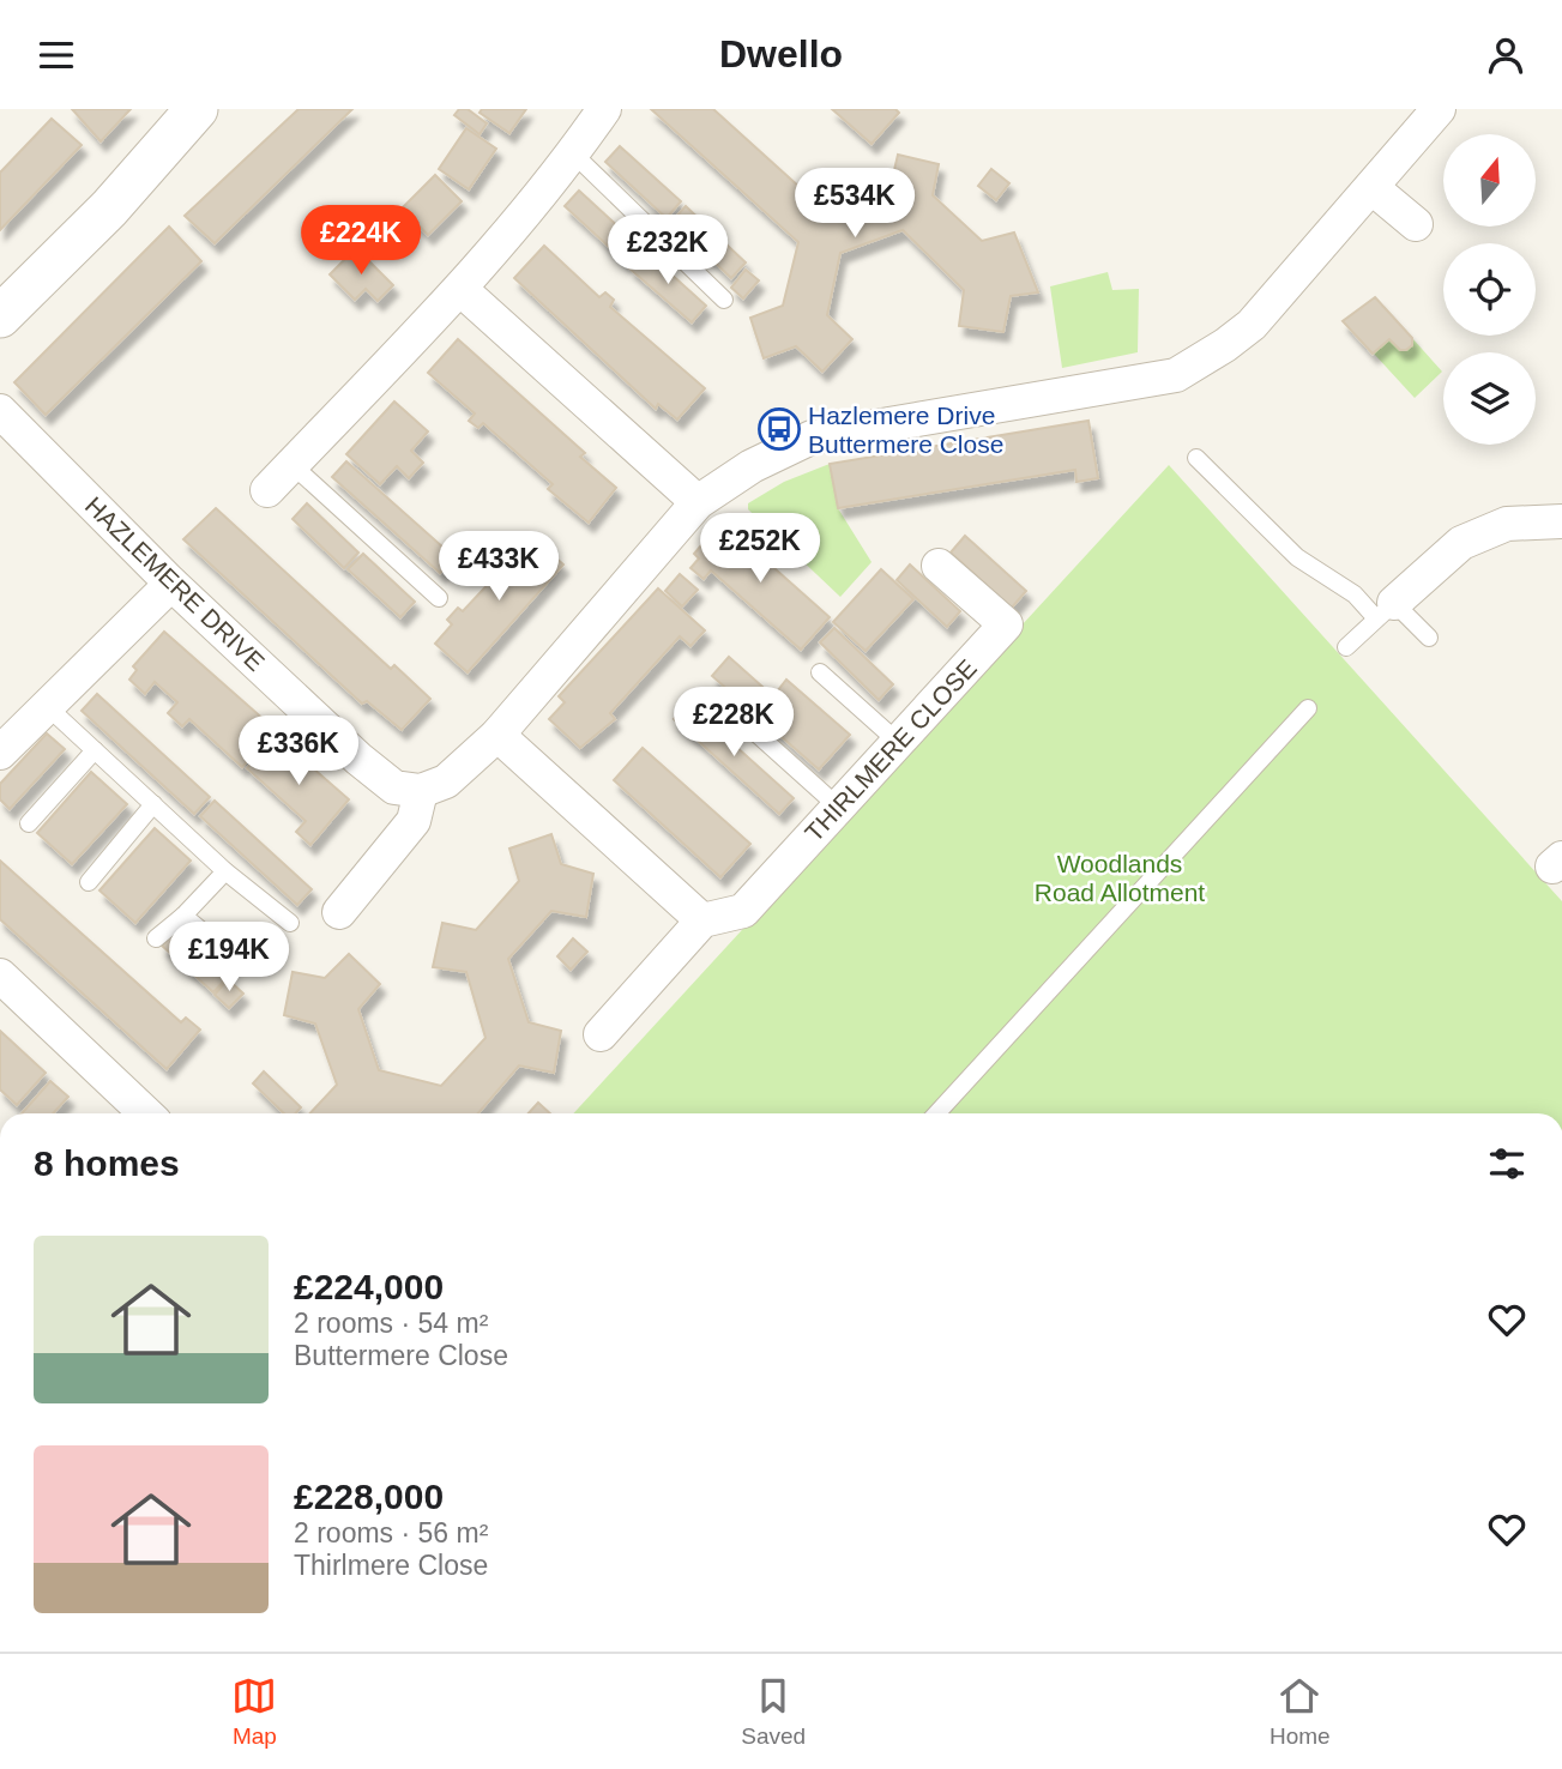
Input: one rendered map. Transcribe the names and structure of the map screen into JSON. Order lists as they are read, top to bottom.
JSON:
{
  "streets": {
    "street": ["HAZLEMERE DRIVE", "THIRLMERE CLOSE"]
  },
  "parks": ["Woodlands Road Allotment"],
  "places": {
    "bus stop": ["Hazlemere Drive Buttermere Close"]
  },
  "north": "top",
  "page": {
    "header": "Dwello",
    "price": [
      "£534K",
      "£224K",
      "£232K",
      "£252K",
      "£433K",
      "£228K",
      "£336K",
      "£194K"
    ],
    "heading": "8 homes",
    "list": [
      {
        "name": "£224,000",
        "note": "2 rooms · 54 m² · Buttermere Close"
      },
      {
        "name": "£228,000",
        "note": "2 rooms · 56 m² · Thirlmere Close"
      }
    ],
    "tabs": ["Map", "Saved", "Home"]
  }
}
